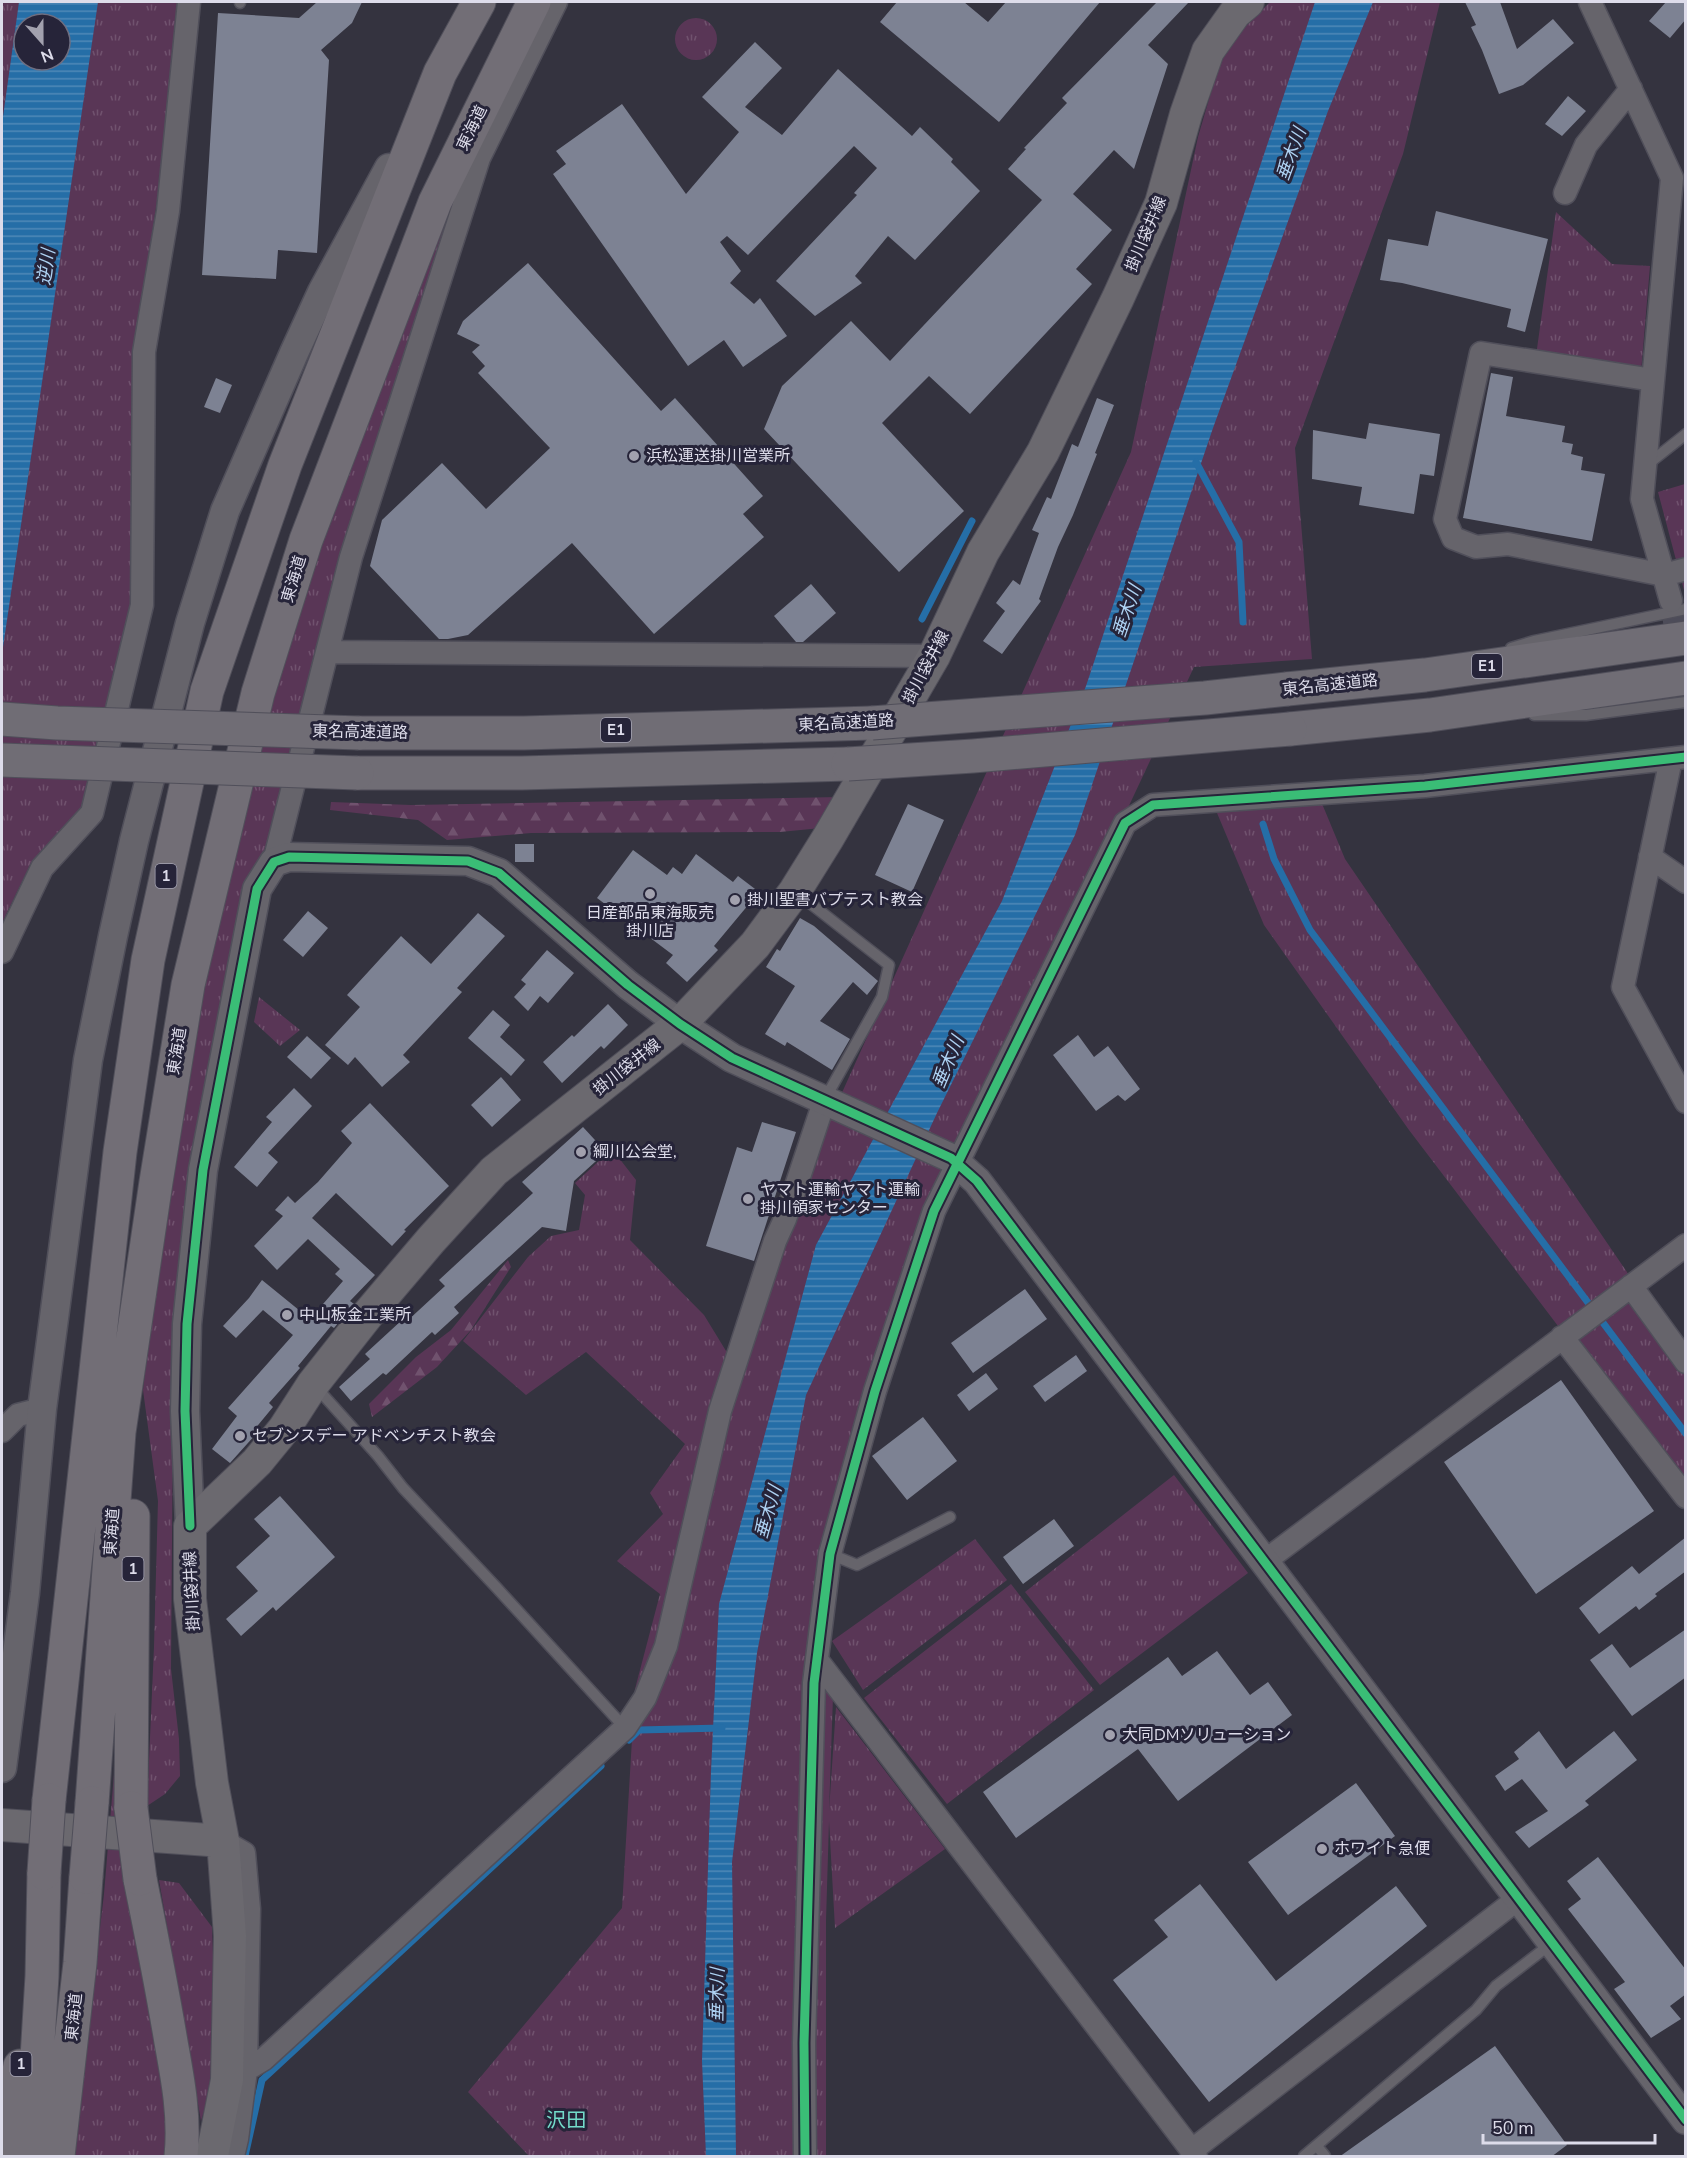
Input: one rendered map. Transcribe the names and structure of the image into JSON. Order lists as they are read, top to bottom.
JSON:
{
  "streets": {
    "highway": [
      "東海道",
      "E1",
      "東名高速道路",
      "1"
    ],
    "main road": ["掛川袋井線"]
  },
  "crossings": [
    ["東海道", "1"]
  ],
  "districts": ["沢田"],
  "water": ["垂木川", "逆川"],
  "places": [
    "浜松運送掛川営業所",
    "日産部品東海販売 掛川店",
    "掛川聖書バプテスト教会",
    "綱川公会堂,",
    "ヤマト運輸ヤマト運輸 掛川領家センター",
    "中山板金工業所",
    "セブンスデー アドベンチスト教会",
    "大同DMソリューション",
    "ホワイト急便"
  ],
  "scale_bar": "50 m",
  "north": "bottom"
}
